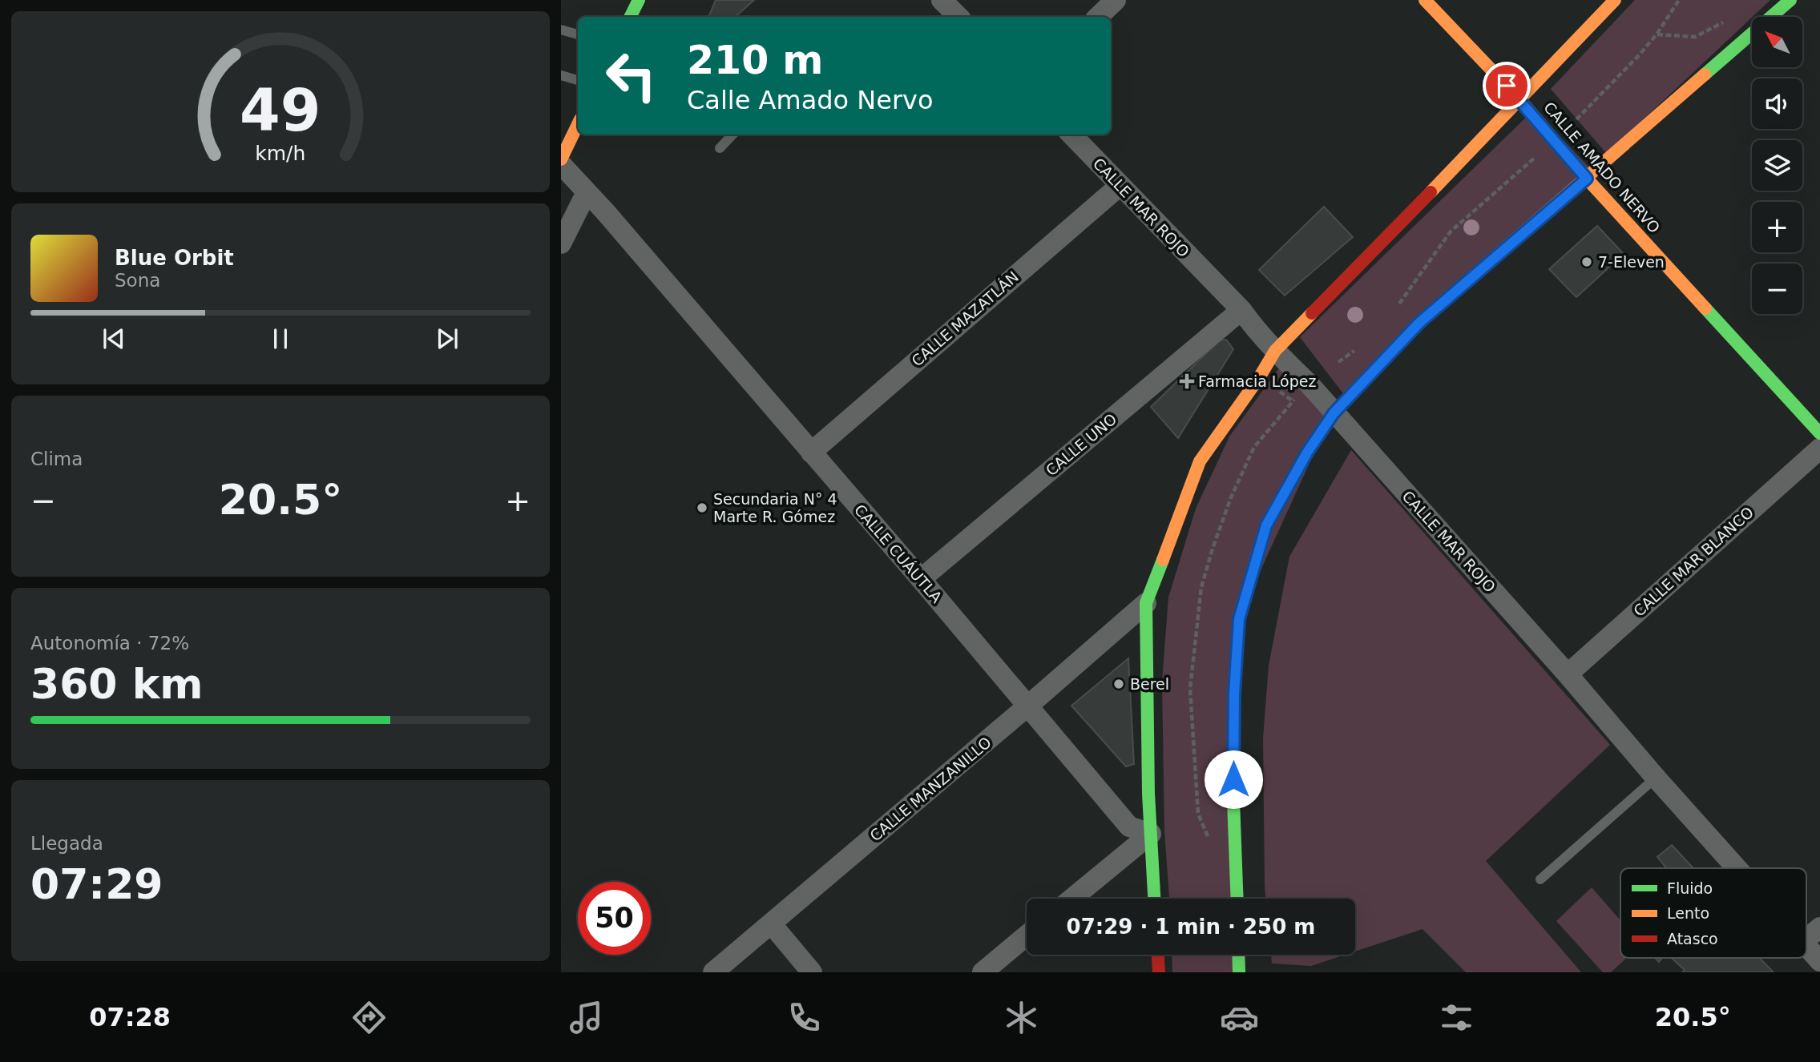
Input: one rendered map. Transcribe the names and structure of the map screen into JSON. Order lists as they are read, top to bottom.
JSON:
{
  "streets": {
    "main road": ["CALLE AMADO NERVO"],
    "street": [
      "CALLE MAR ROJO",
      "CALLE MAZATLÁN",
      "CALLE UNO",
      "CALLE CUÁUTLA",
      "CALLE MAR BLANCO",
      "CALLE MANZANILLO"
    ]
  },
  "crossings": [
    ["CALLE MAR ROJO", "CALLE MAZATLÁN"],
    ["CALLE MAR ROJO", "CALLE UNO"],
    ["CALLE MAR ROJO", "CALLE MAR BLANCO"],
    ["CALLE MAZATLÁN", "CALLE CUÁUTLA"],
    ["CALLE UNO", "CALLE CUÁUTLA"],
    ["CALLE CUÁUTLA", "CALLE MANZANILLO"]
  ],
  "places": {
    "other": ["7-Eleven", "Secundaria N° 4 Marte R. Gómez", "Berel"],
    "health": ["Farmacia López"]
  },
  "legend": ["Fluido", "Lento", "Atasco"],
  "north": "top left",
  "page": {
    "map_buttons": ["+", "−"],
    "turn": ["210 m", "Calle Amado Nervo"],
    "song": ["Blue Orbit", "Sona"],
    "tile": [
      "Clima",
      ["Autonomía · 72%", "360 km"],
      ["Llegada", "07:29"]
    ],
    "heat": ["−", "20.5°", "+"],
    "limit": "50",
    "trip": "07:29 · 1 min · 250 m",
    "tabs": ["07:28", "20.5°"],
    "gauge": ["49", "km/h"]
  }
}
